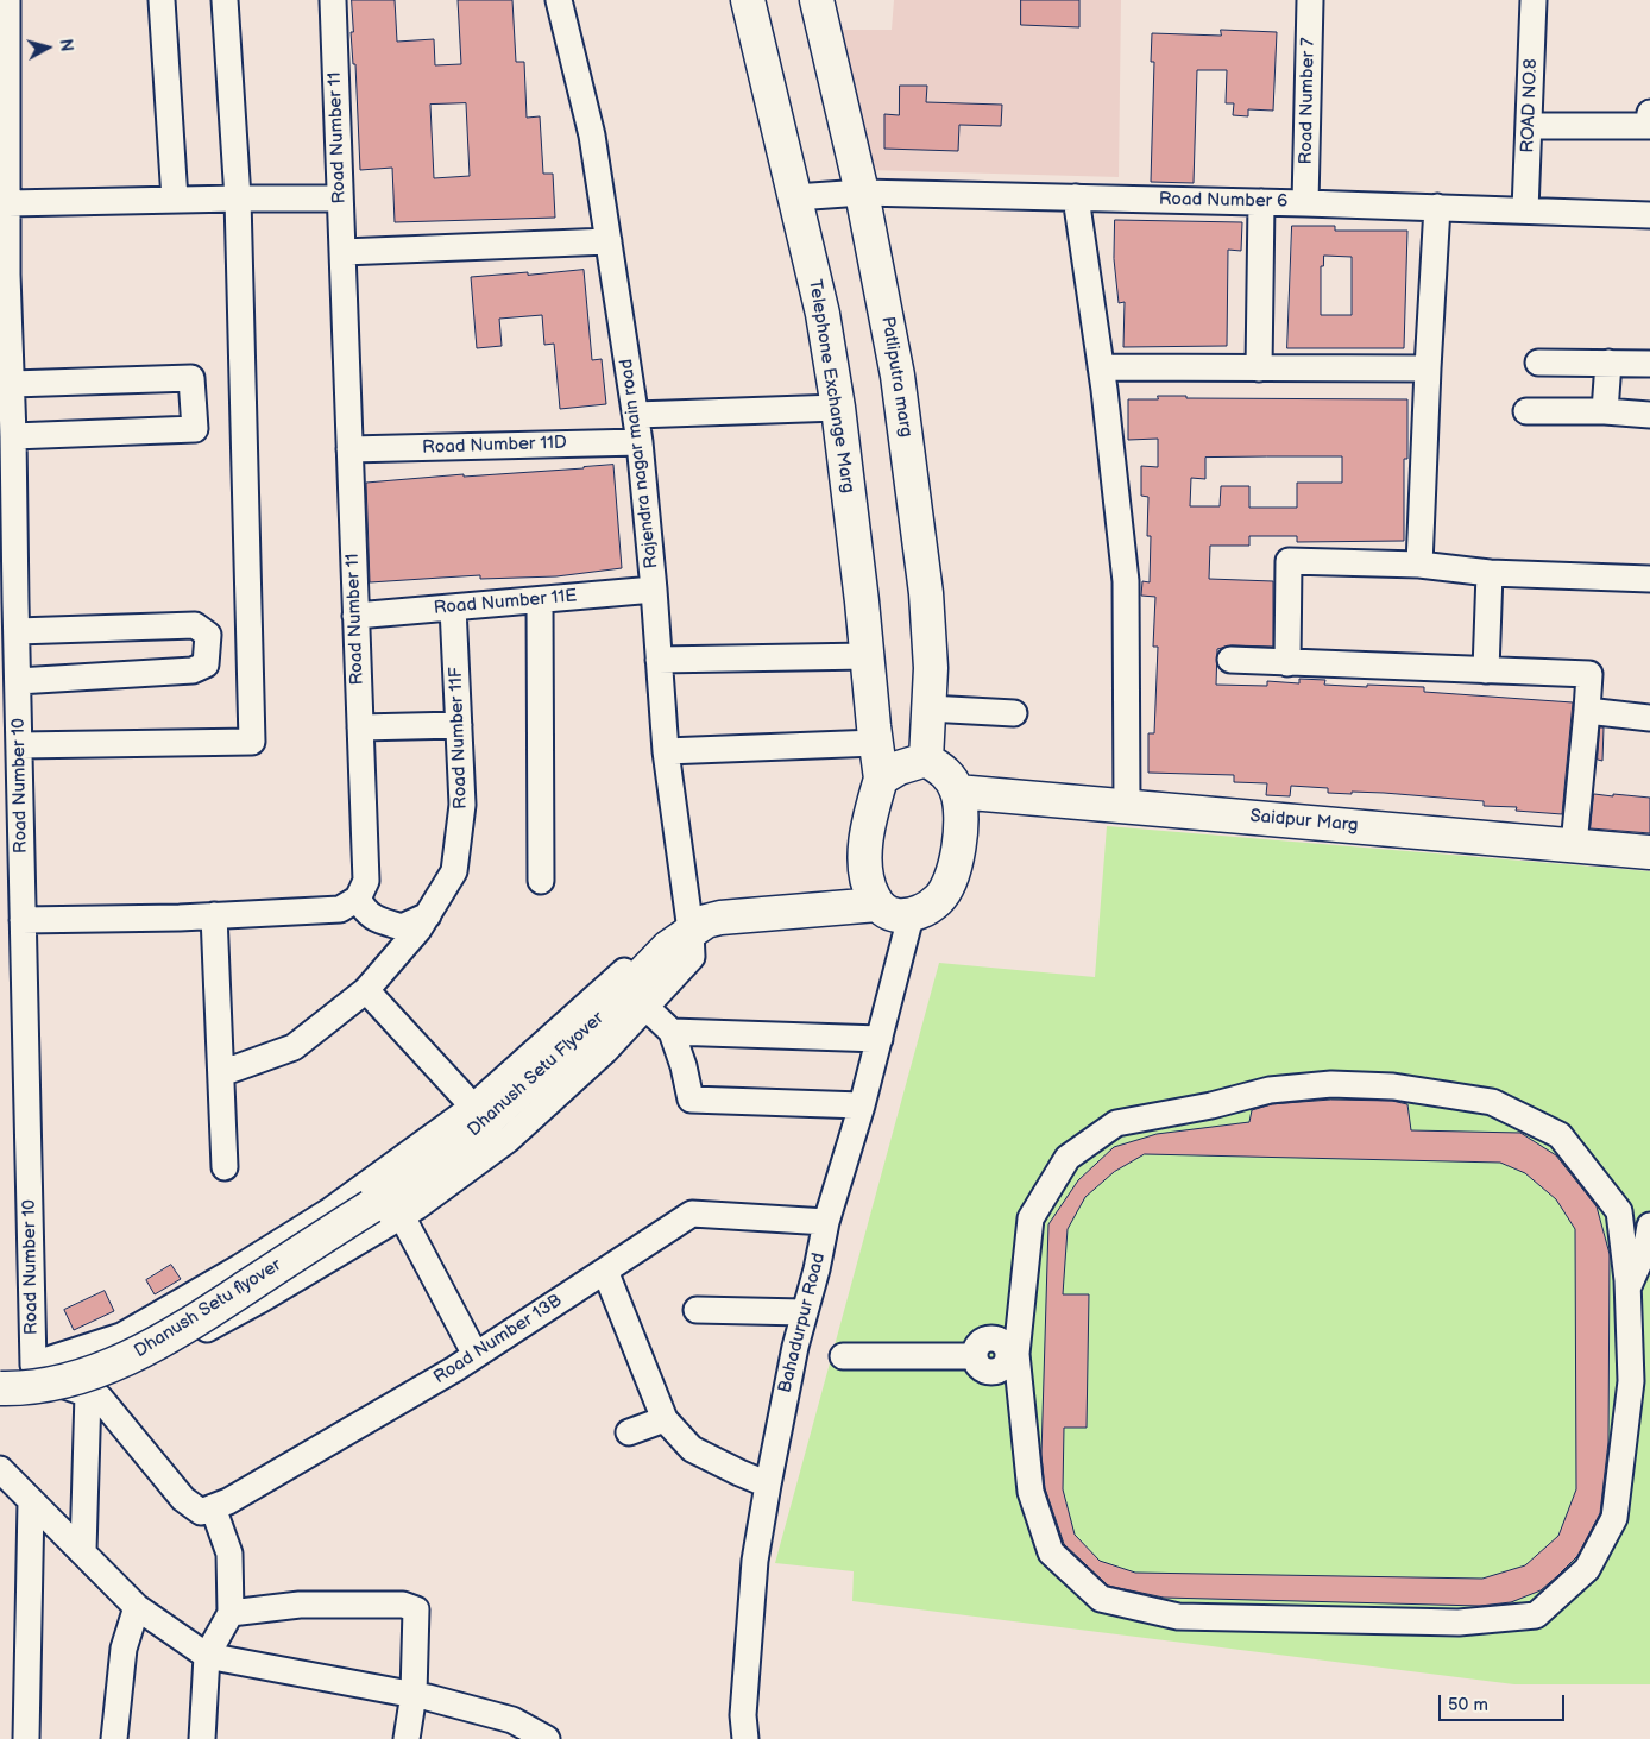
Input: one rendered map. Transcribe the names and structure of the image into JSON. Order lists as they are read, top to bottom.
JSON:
{
  "streets": {
    "main road": [
      "Patliputra marg",
      "Telephone Exchange Marg",
      "Saidpur Marg",
      "Dhanush Setu Flyover",
      "Dhanush Setu flyover"
    ],
    "street": [
      "Road Number 7",
      "ROAD NO.8",
      "Road Number 11",
      "Road Number 6",
      "Road Number 11D",
      "Rajendra nagar main road",
      "Road Number 11E",
      "Road Number 11F",
      "Road Number 10",
      "Bahadurpur Road",
      "Road Number 13B"
    ]
  },
  "crossings": [
    ["Road Number 7", "Road Number 6"],
    ["ROAD NO.8", "Road Number 6"],
    ["Road Number 11", "Road Number 11D"],
    ["Road Number 11", "Road Number 11E"],
    ["Road Number 6", "Patliputra marg"],
    ["Road Number 6", "Telephone Exchange Marg"],
    ["Patliputra marg", "Telephone Exchange Marg"],
    ["Patliputra marg", "Saidpur Marg"],
    ["Patliputra marg", "Dhanush Setu Flyover"],
    ["Patliputra marg", "Bahadurpur Road"],
    ["Telephone Exchange Marg", "Saidpur Marg"],
    ["Telephone Exchange Marg", "Dhanush Setu Flyover"],
    ["Telephone Exchange Marg", "Bahadurpur Road"],
    ["Road Number 11D", "Rajendra nagar main road"],
    ["Rajendra nagar main road", "Road Number 11E"],
    ["Rajendra nagar main road", "Dhanush Setu Flyover"],
    ["Road Number 11E", "Road Number 11F"],
    ["Saidpur Marg", "Dhanush Setu Flyover"],
    ["Saidpur Marg", "Bahadurpur Road"],
    ["Dhanush Setu Flyover", "Dhanush Setu flyover"],
    ["Dhanush Setu Flyover", "Bahadurpur Road"],
    ["Bahadurpur Road", "Road Number 13B"]
  ],
  "scale_bar": "50 m",
  "north": "right"
}
